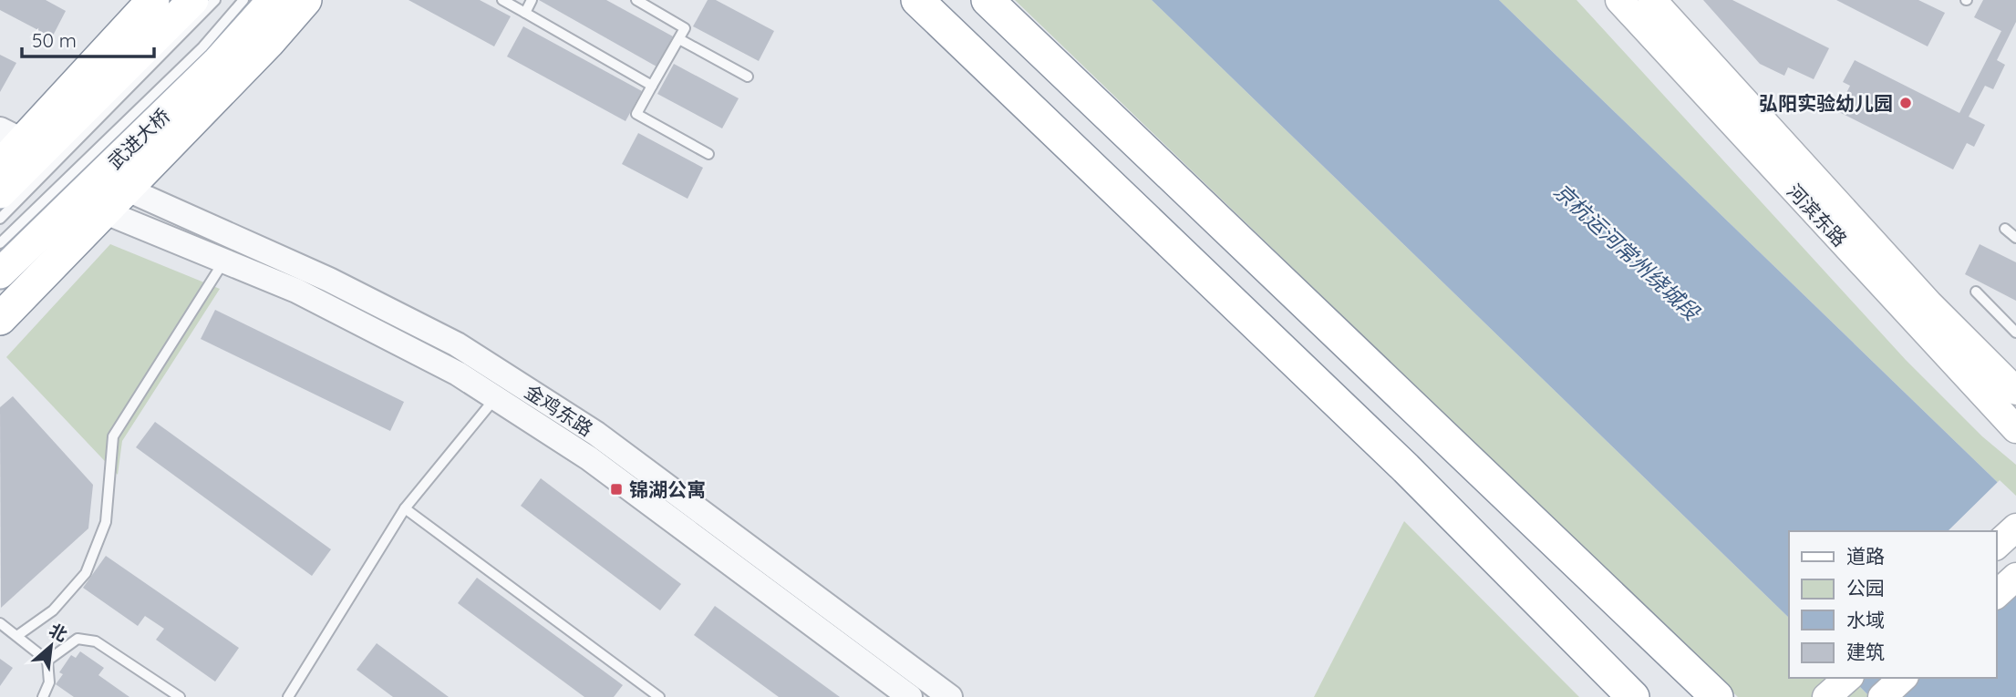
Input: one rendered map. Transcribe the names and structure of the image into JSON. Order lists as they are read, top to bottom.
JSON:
{
  "streets": {
    "main road": ["武进大桥", "河滨东路"],
    "street": ["金鸡东路"]
  },
  "water": ["京杭运河常州绕城段"],
  "places": {
    "other": ["弘阳实验幼儿园"],
    "transit": ["锦湖公寓"]
  },
  "legend": [
    "道路",
    "公园",
    "水域",
    "建筑"
  ],
  "scale_bar": "50 m",
  "north": "top right"
}
